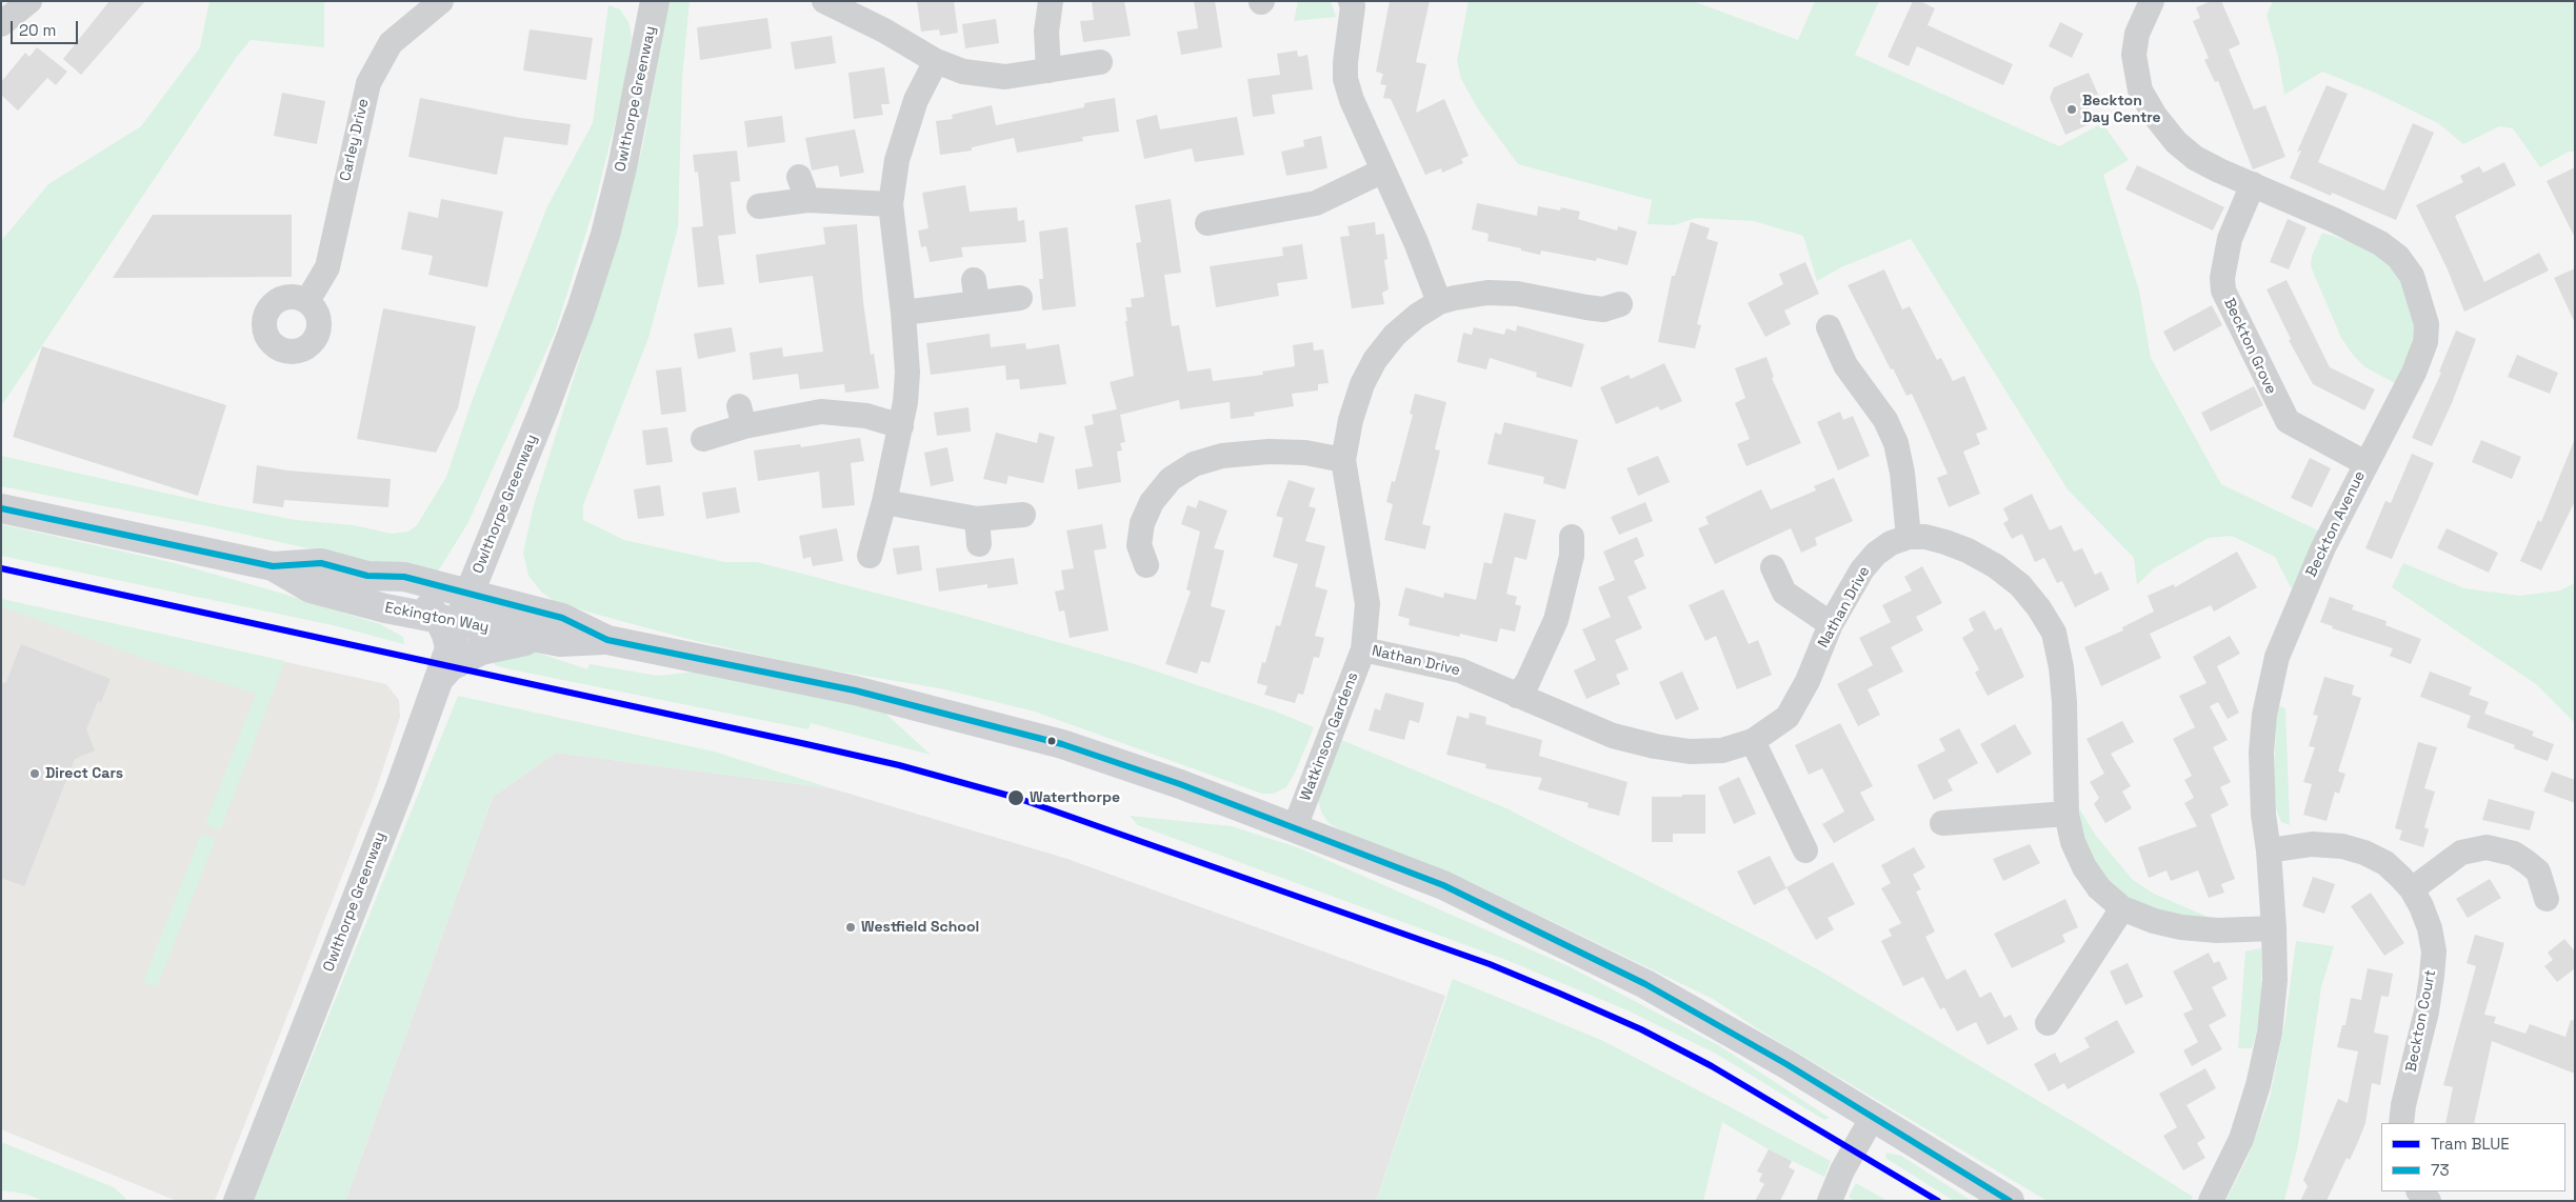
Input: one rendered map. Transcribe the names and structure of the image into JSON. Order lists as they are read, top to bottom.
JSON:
{
  "streets": {
    "main road": ["Eckington Way"],
    "street": [
      "Owlthorpe Greenway",
      "Carley Drive",
      "Beckton Grove",
      "Beckton Avenue",
      "Nathan Drive",
      "Watkinson Gardens",
      "Beckton Court"
    ]
  },
  "crossings": [
    ["Owlthorpe Greenway", "Eckington Way"],
    ["Beckton Grove", "Beckton Avenue"],
    ["Beckton Avenue", "Nathan Drive"],
    ["Beckton Avenue", "Beckton Court"],
    ["Nathan Drive", "Watkinson Gardens"],
    ["Eckington Way", "Watkinson Gardens"]
  ],
  "places": [
    "Beckton Day Centre",
    "Direct Cars",
    "Waterthorpe",
    "Westfield School"
  ],
  "lines": ["transit line 73", "tram line BLUE"],
  "legend": ["Tram BLUE", "73"],
  "scale_bar": "20 m"
}
